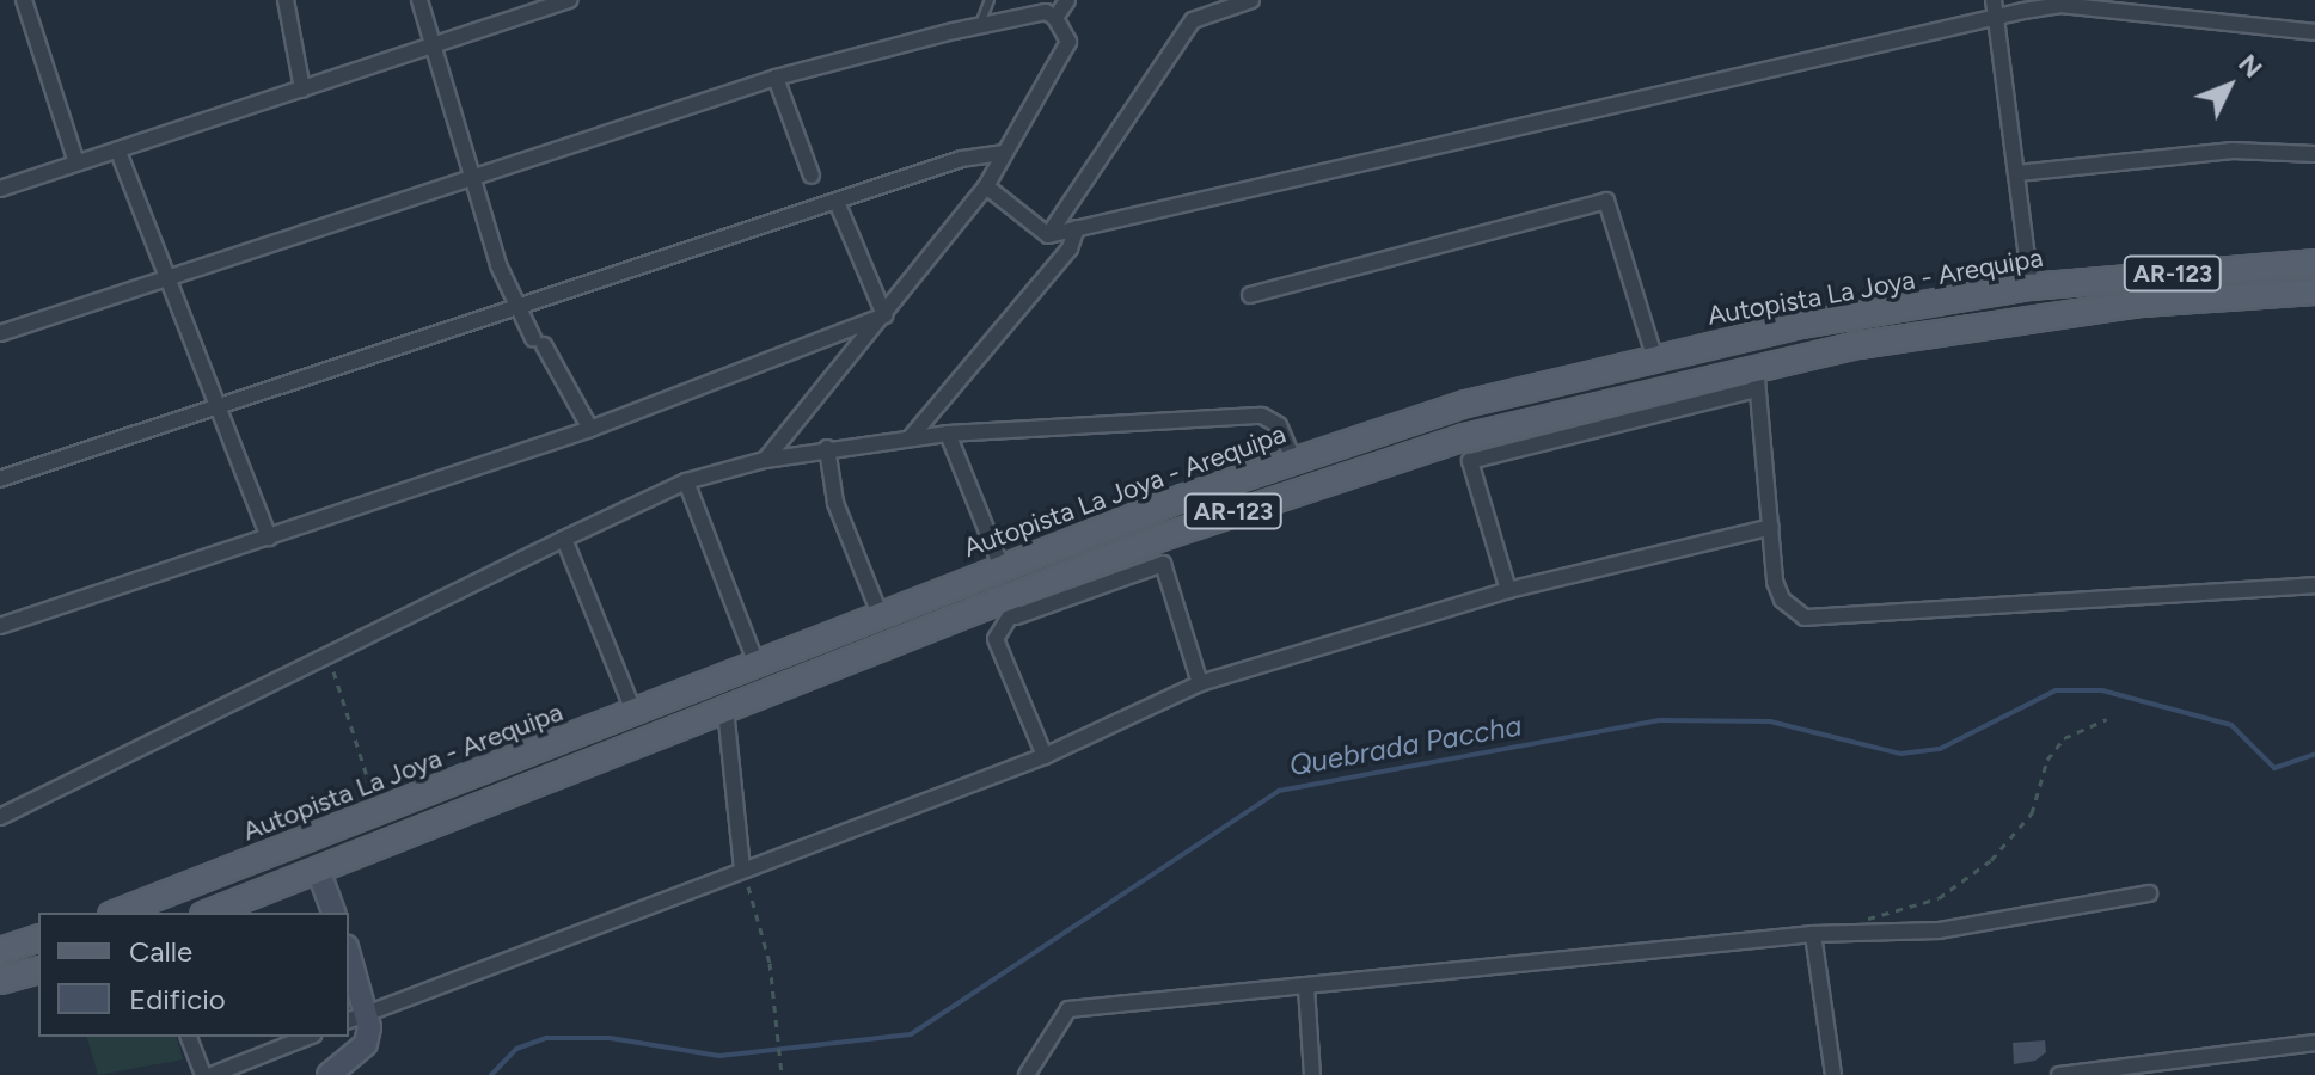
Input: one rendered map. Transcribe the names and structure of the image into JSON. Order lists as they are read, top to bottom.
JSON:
{
  "streets": {
    "main road": ["AR-123", "Autopista La Joya - Arequipa"]
  },
  "water": ["Quebrada Paccha"],
  "legend": ["Calle", "Edificio"],
  "north": "top right"
}
